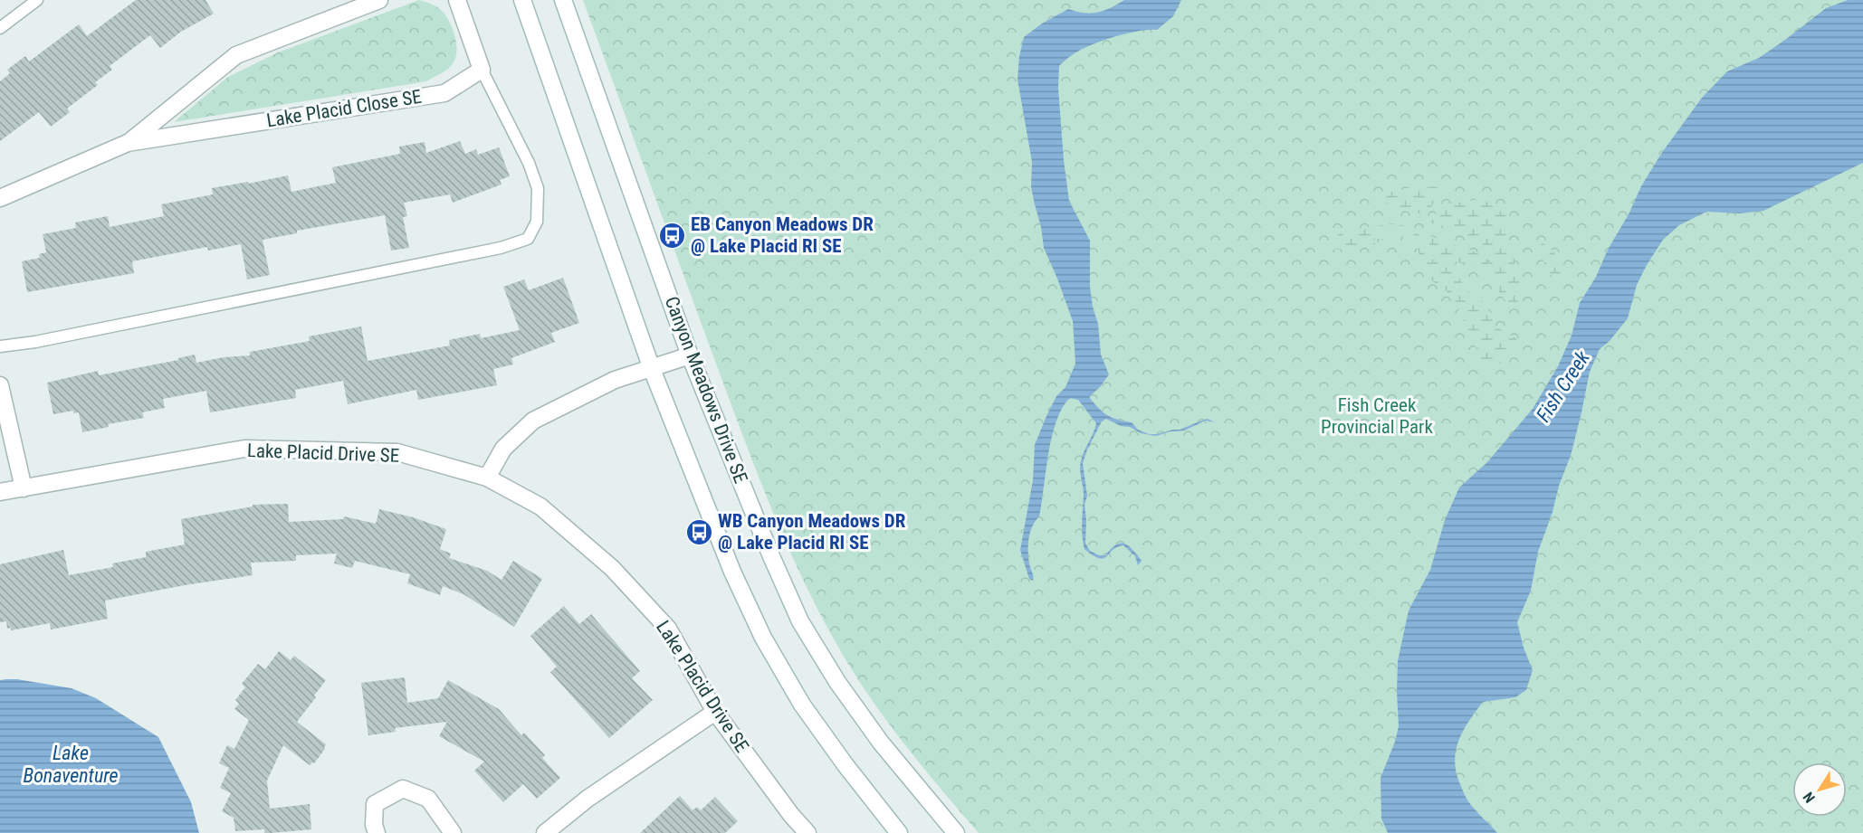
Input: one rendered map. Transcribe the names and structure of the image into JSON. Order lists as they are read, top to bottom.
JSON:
{
  "streets": {
    "street": ["Lake Placid Close SE", "Canyon Meadows Drive SE", "Lake Placid Drive SE"]
  },
  "water": ["Fish Creek", "Lake Bonaventure"],
  "parks": ["Fish Creek Provincial Park"],
  "places": {
    "bus stop": ["EB Canyon Meadows DR @ Lake Placid RI SE", "WB Canyon Meadows DR @ Lake Placid RI SE"]
  },
  "north": "bottom left"
}
